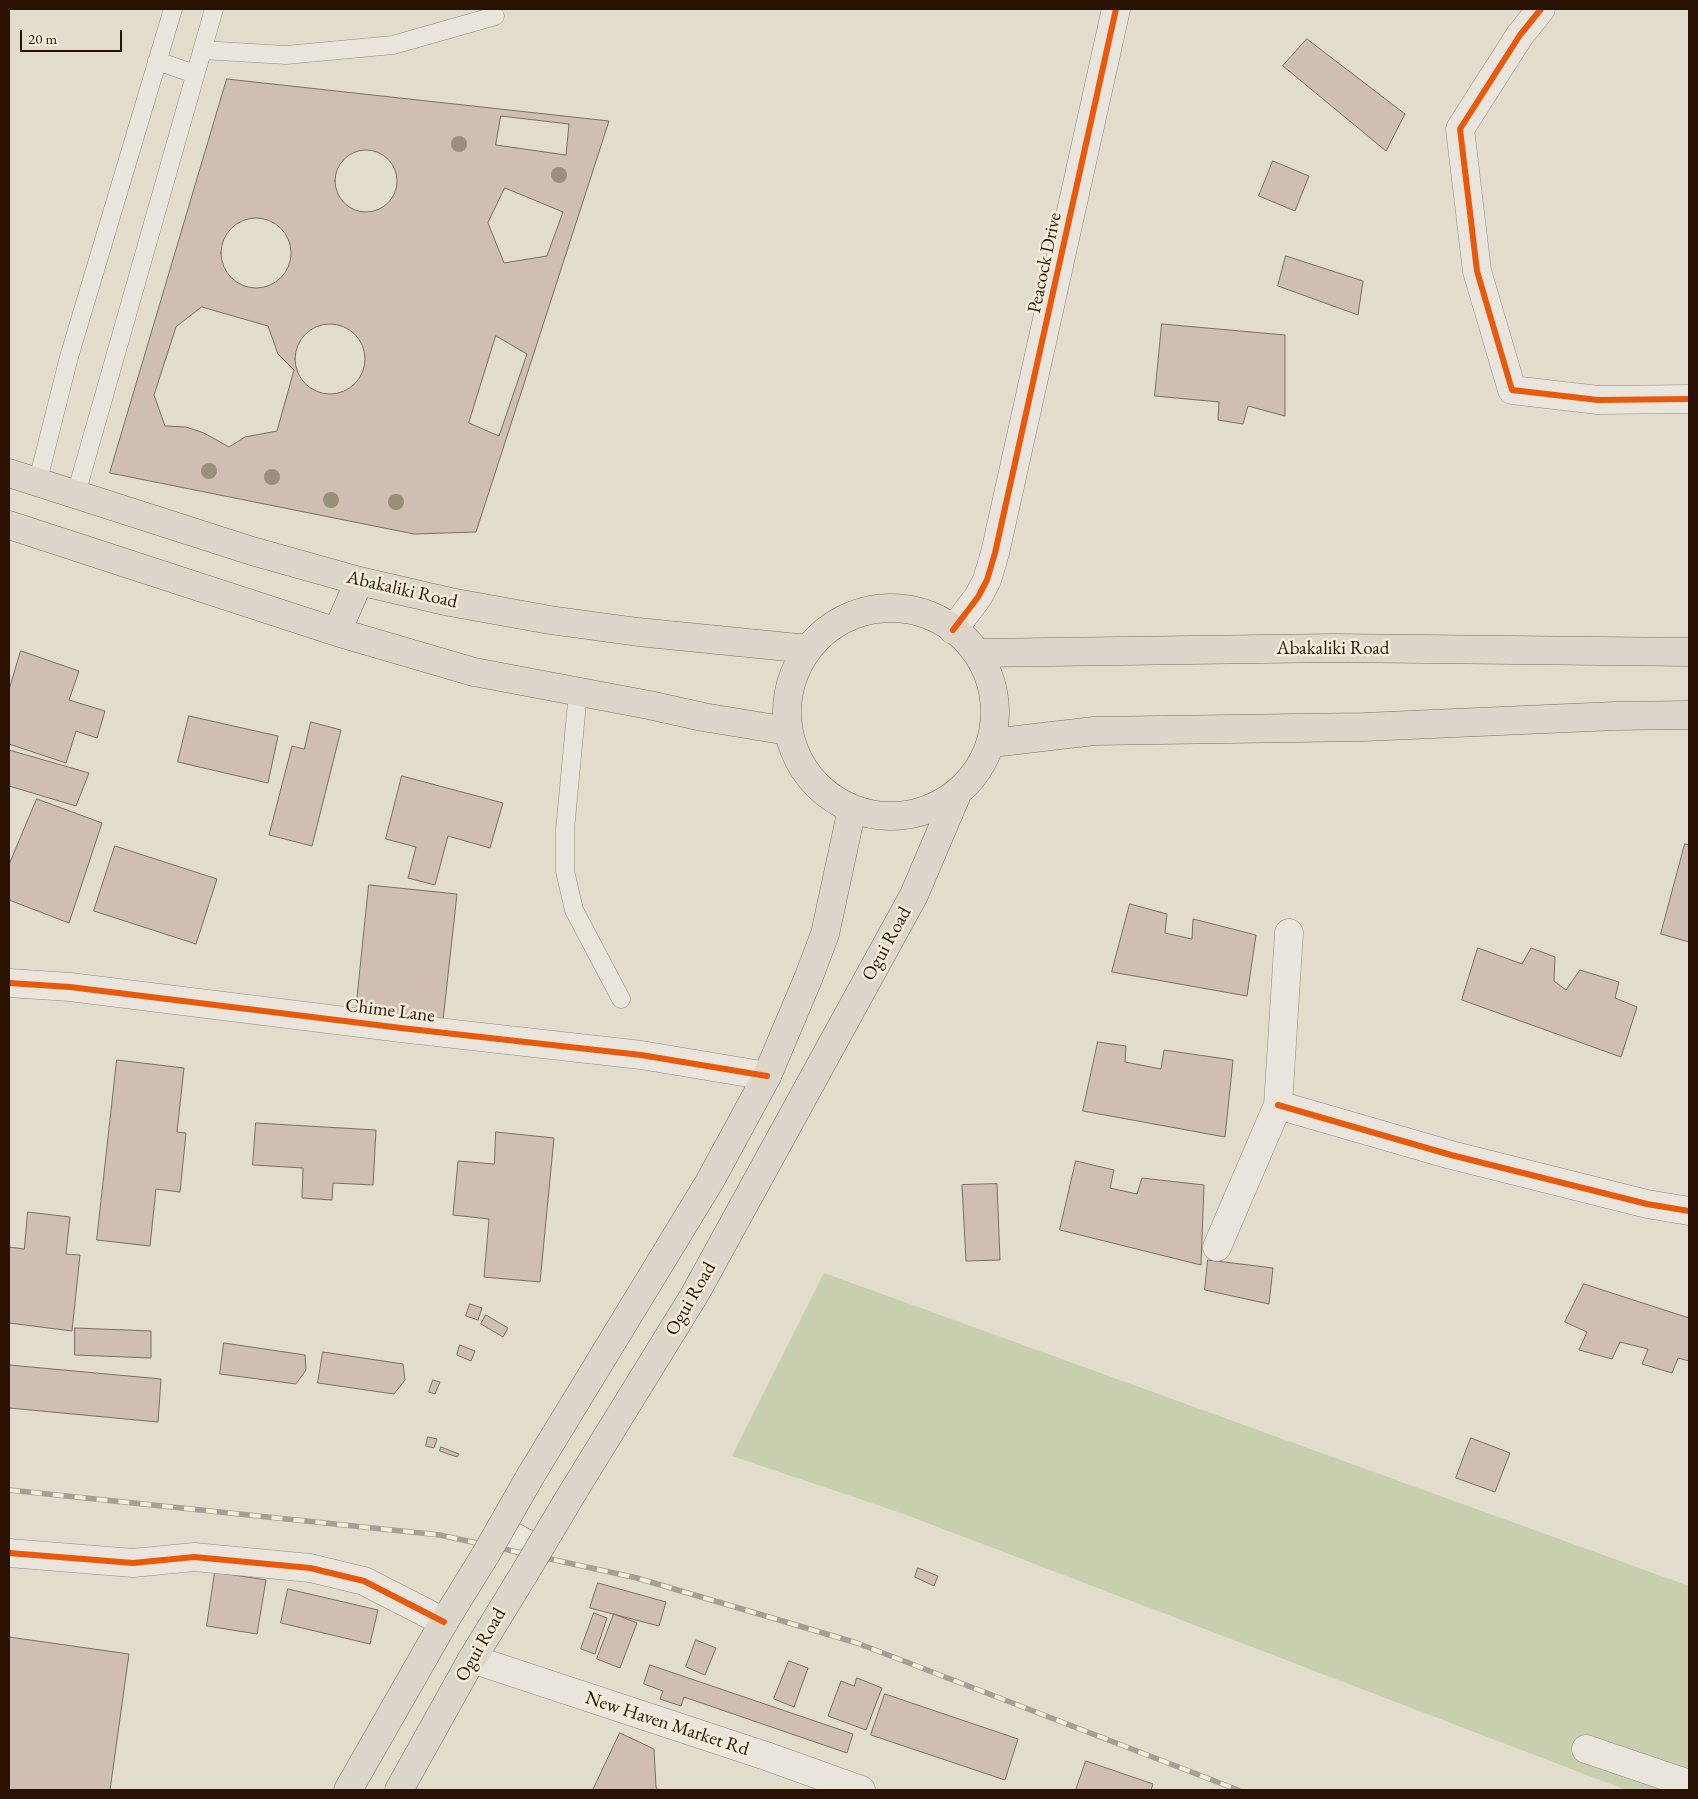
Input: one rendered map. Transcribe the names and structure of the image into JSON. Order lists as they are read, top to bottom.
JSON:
{
  "streets": {
    "main road": ["Abakaliki Road", "Ogui Road"],
    "street": ["Peacock Drive", "Chime Lane", "New Haven Market Rd"]
  },
  "crossings": [
    ["Ogui Road", "New Haven Market Rd"]
  ],
  "scale_bar": "20 m"
}
